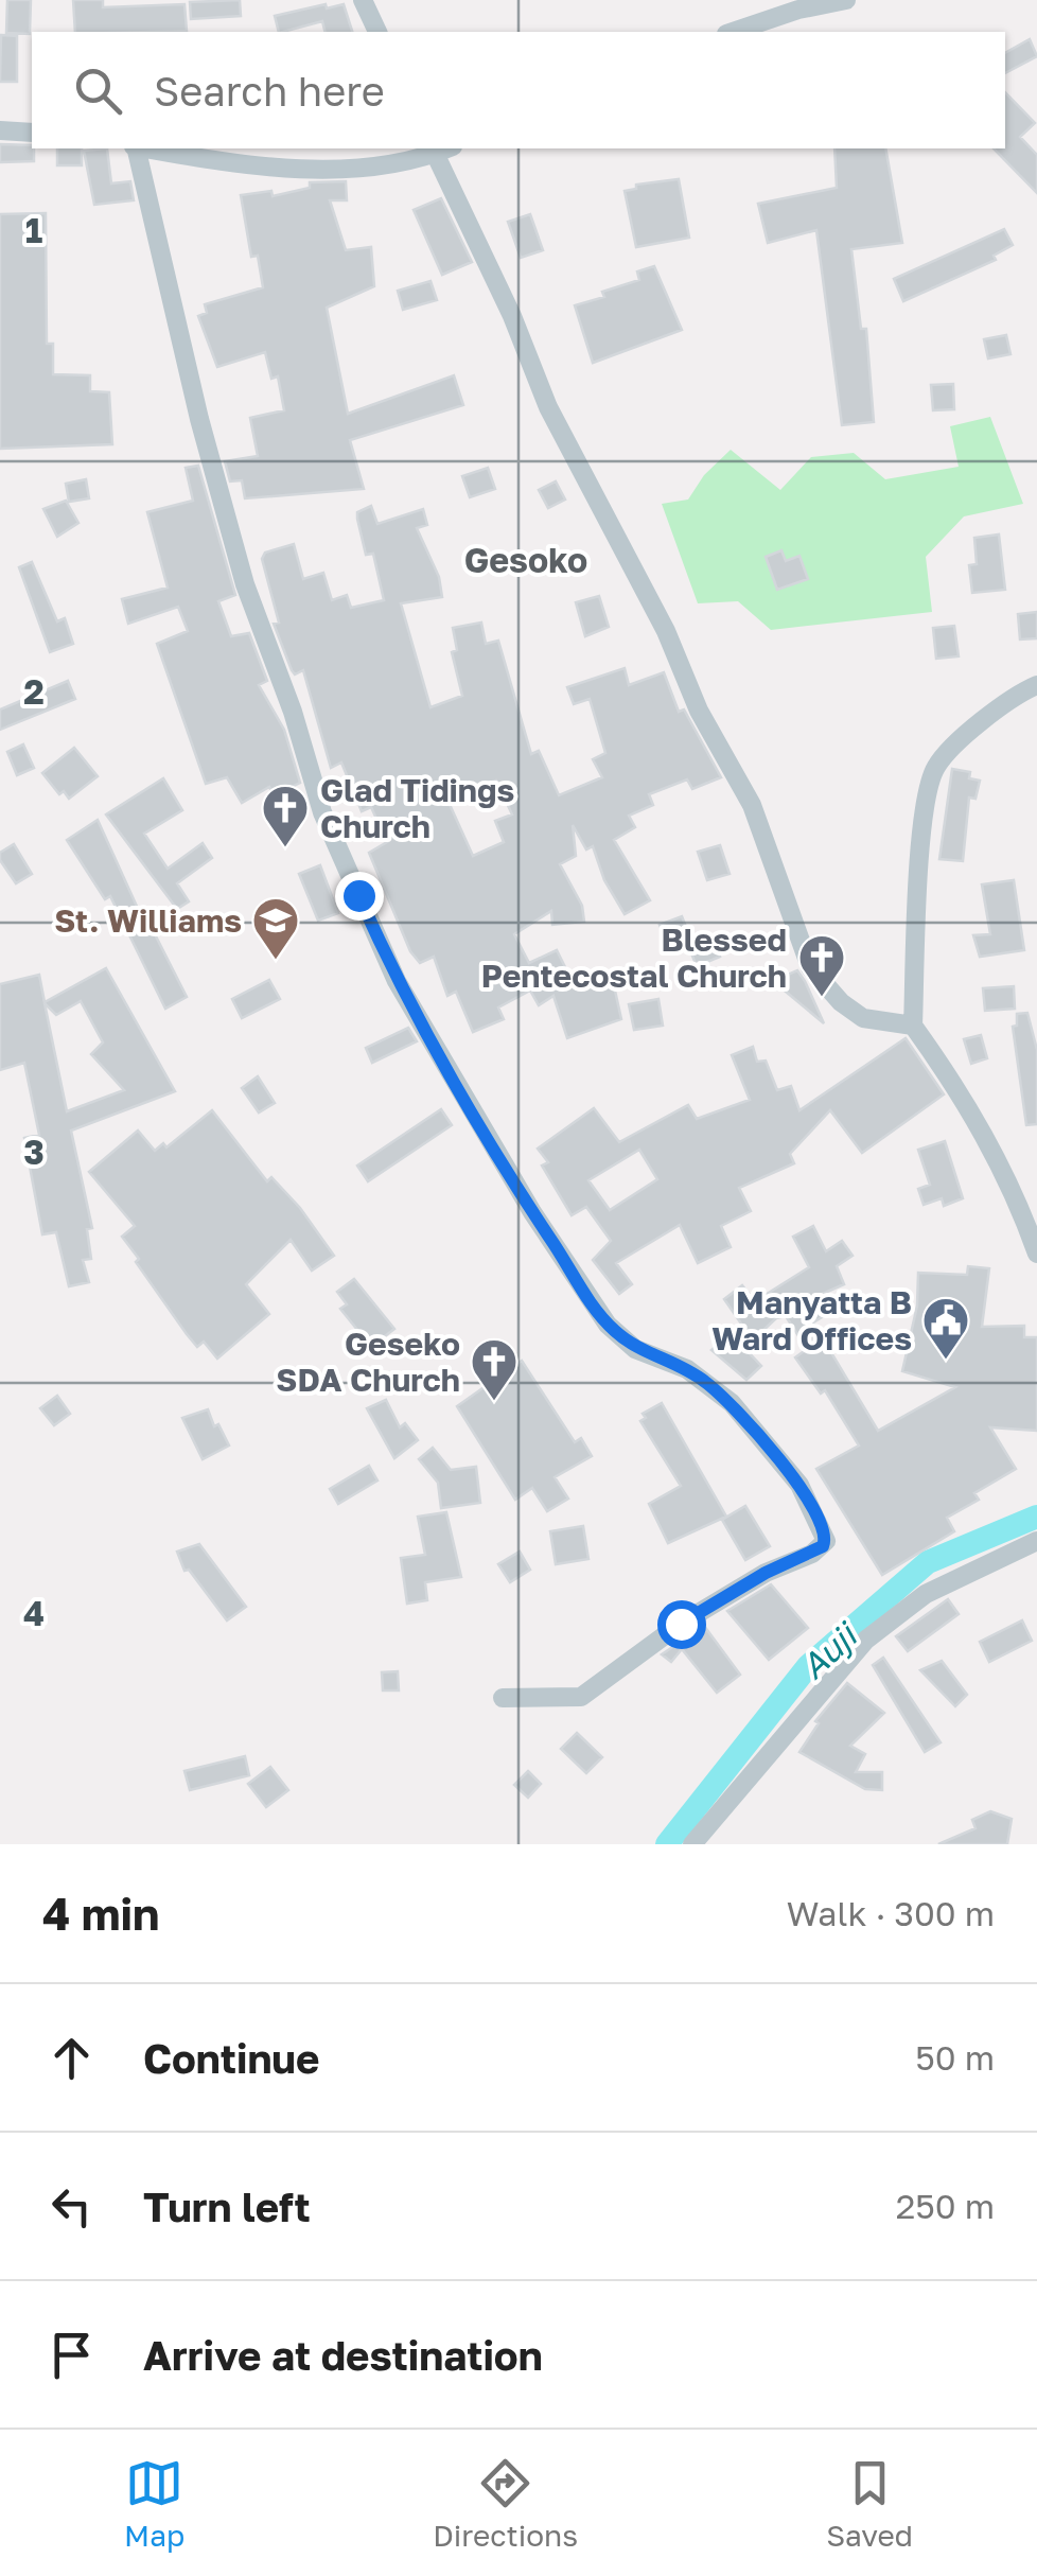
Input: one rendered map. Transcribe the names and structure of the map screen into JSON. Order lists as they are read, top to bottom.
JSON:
{
  "districts": ["Gesoko"],
  "water": ["Auji"],
  "places": {
    "church": ["Glad Tidings Church", "Blessed Pentecostal Church", "Geseko SDA Church"],
    "school or university": ["St. Williams"],
    "public building": ["Manyatta B Ward Offices"]
  },
  "page": {
    "search": "Search here",
    "heading": ["4 min", "Walk · 300 m"],
    "list": [
      ["Continue", "50 m"],
      ["Turn left", "250 m"],
      "Arrive at destination"
    ],
    "nav": ["Map", "Directions", "Saved"]
  },
  "grid": {
    "rows": [
      "1",
      "2",
      "3",
      "4"
    ]
  }
}
